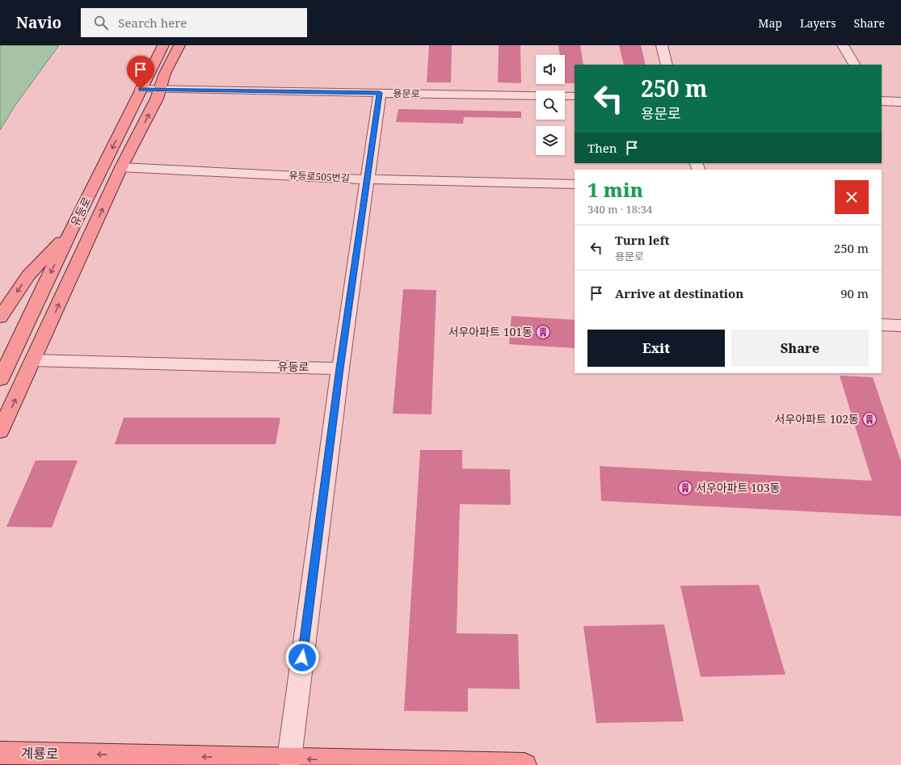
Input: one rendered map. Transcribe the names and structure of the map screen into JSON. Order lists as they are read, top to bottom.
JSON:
{
  "streets": {
    "main road": ["유등로", "계룡로"],
    "street": ["용문로", "유등로505번길"]
  },
  "crossings": [
    ["용문로", "유등로"],
    ["유등로505번길", "유등로"]
  ],
  "one_way": ["계룡로"],
  "places": {
    "building": ["서우아파트 101동", "서우아파트 102동", "서우아파트 103동"]
  },
  "page": {
    "header": "Navio",
    "search": "Search here",
    "nav": ["Map", "Layers", "Share"],
    "turn": ["250 m", "용문로"],
    "then": "Then",
    "heading": ["1 min", "340 m · 18:34"],
    "list": [
      {
        "name": "Turn left",
        "note": "용문로",
        "value": "250 m"
      },
      {
        "name": "Arrive at destination",
        "value": "90 m"
      }
    ],
    "buttons": ["Exit", "Share"]
  }
}
